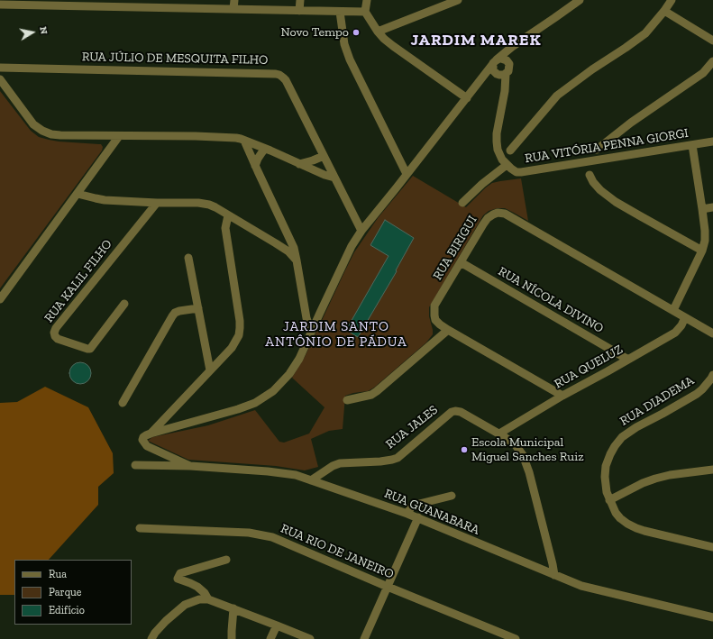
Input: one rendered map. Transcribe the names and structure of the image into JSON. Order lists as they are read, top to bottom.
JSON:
{
  "streets": {
    "street": [
      "RUA JÚLIO DE MESQUITA FILHO",
      "RUA VITÓRIA PENNA GIORGI",
      "RUA BIRIGUI",
      "RUA KALIL FILHO",
      "RUA NÍCOLA DIVINO",
      "RUA QUELUZ",
      "RUA DIADEMA",
      "RUA JALES",
      "RUA GUANABARA",
      "RUA RIO DE JANEIRO"
    ]
  },
  "crossings": [
    ["RUA BIRIGUI", "RUA NÍCOLA DIVINO"],
    ["RUA BIRIGUI", "RUA QUELUZ"],
    ["RUA NÍCOLA DIVINO", "RUA QUELUZ"],
    ["RUA QUELUZ", "RUA JALES"],
    ["RUA JALES", "RUA GUANABARA"]
  ],
  "districts": ["JARDIM MAREK", "JARDIM SANTO ANTÔNIO DE PÁDUA"],
  "places": ["Novo Tempo", "Escola Municipal Miguel Sanches Ruiz"],
  "legend": ["Rua", "Parque", "Edifício"],
  "north": "right"
}
